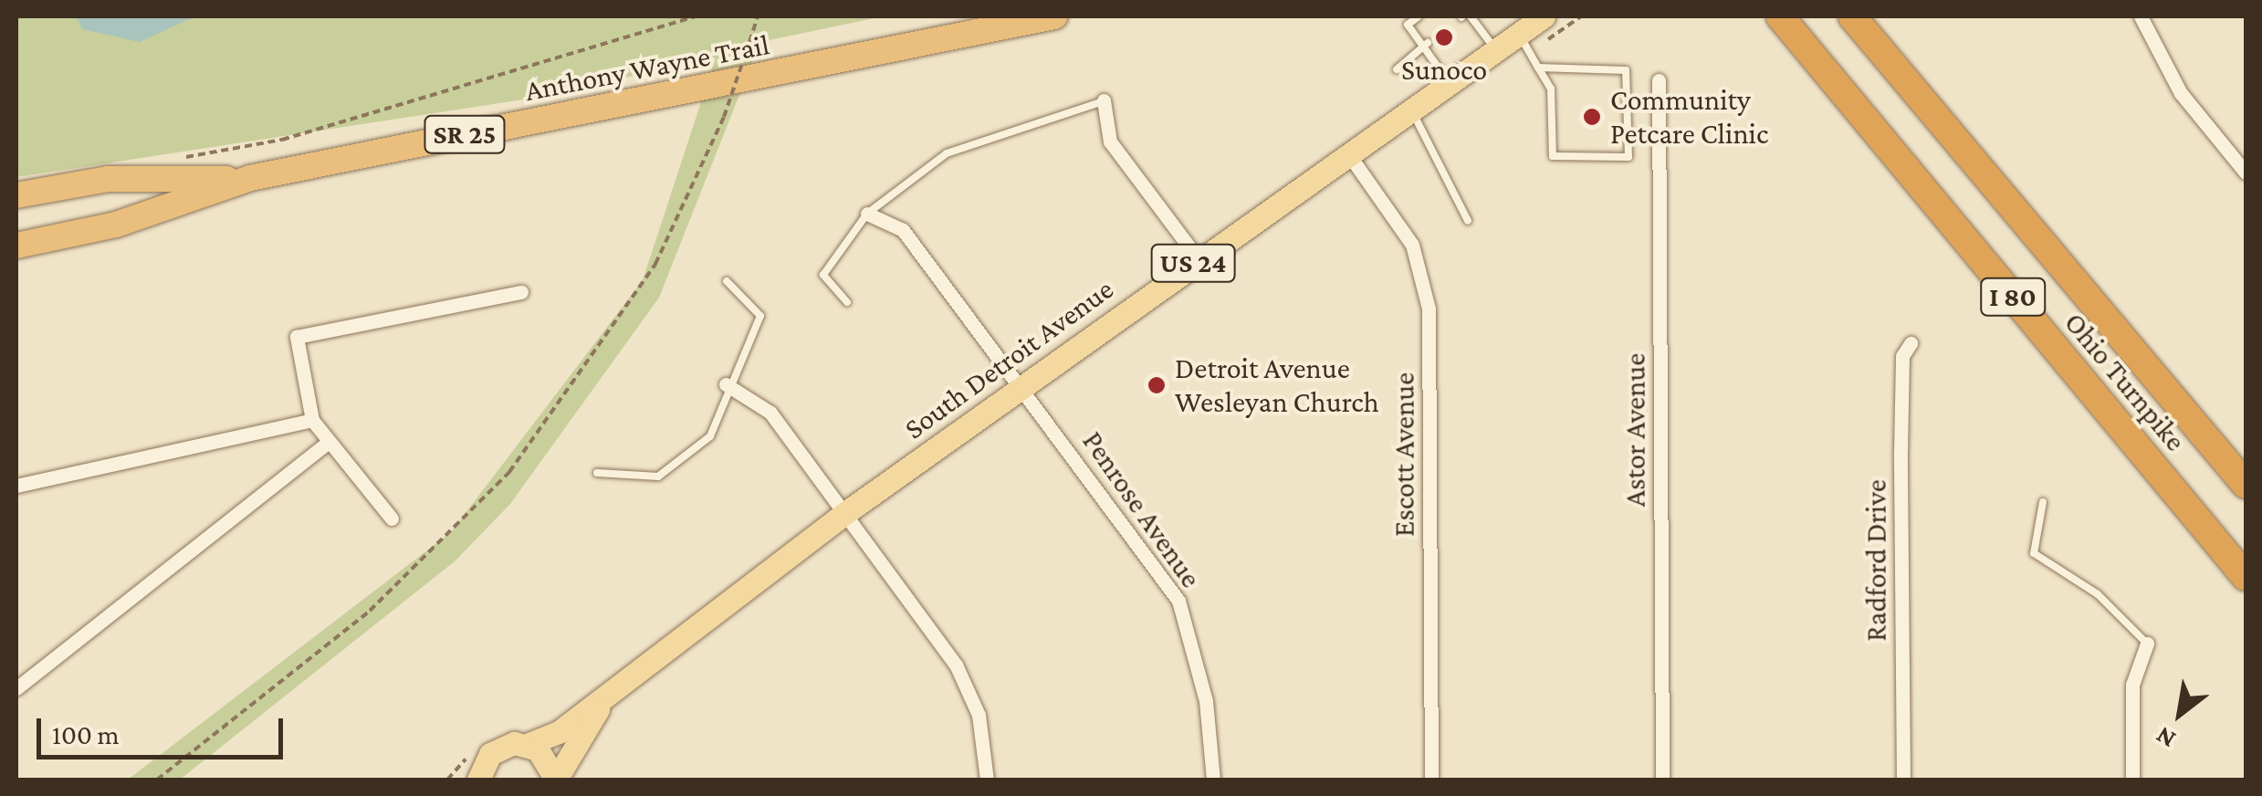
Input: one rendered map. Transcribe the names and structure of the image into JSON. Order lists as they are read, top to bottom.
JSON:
{
  "streets": {
    "highway": [
      "Anthony Wayne Trail",
      "SR 25",
      "I 80",
      "Ohio Turnpike"
    ],
    "main road": ["US 24", "South Detroit Avenue"],
    "street": [
      "Astor Avenue",
      "Escott Avenue",
      "Penrose Avenue",
      "Radford Drive"
    ]
  },
  "crossings": [
    ["South Detroit Avenue", "Escott Avenue"],
    ["South Detroit Avenue", "Penrose Avenue"]
  ],
  "places": ["Sunoco", "Community Petcare Clinic", "Detroit Avenue Wesleyan Church"],
  "scale_bar": "100 m",
  "north": "bottom left"
}
